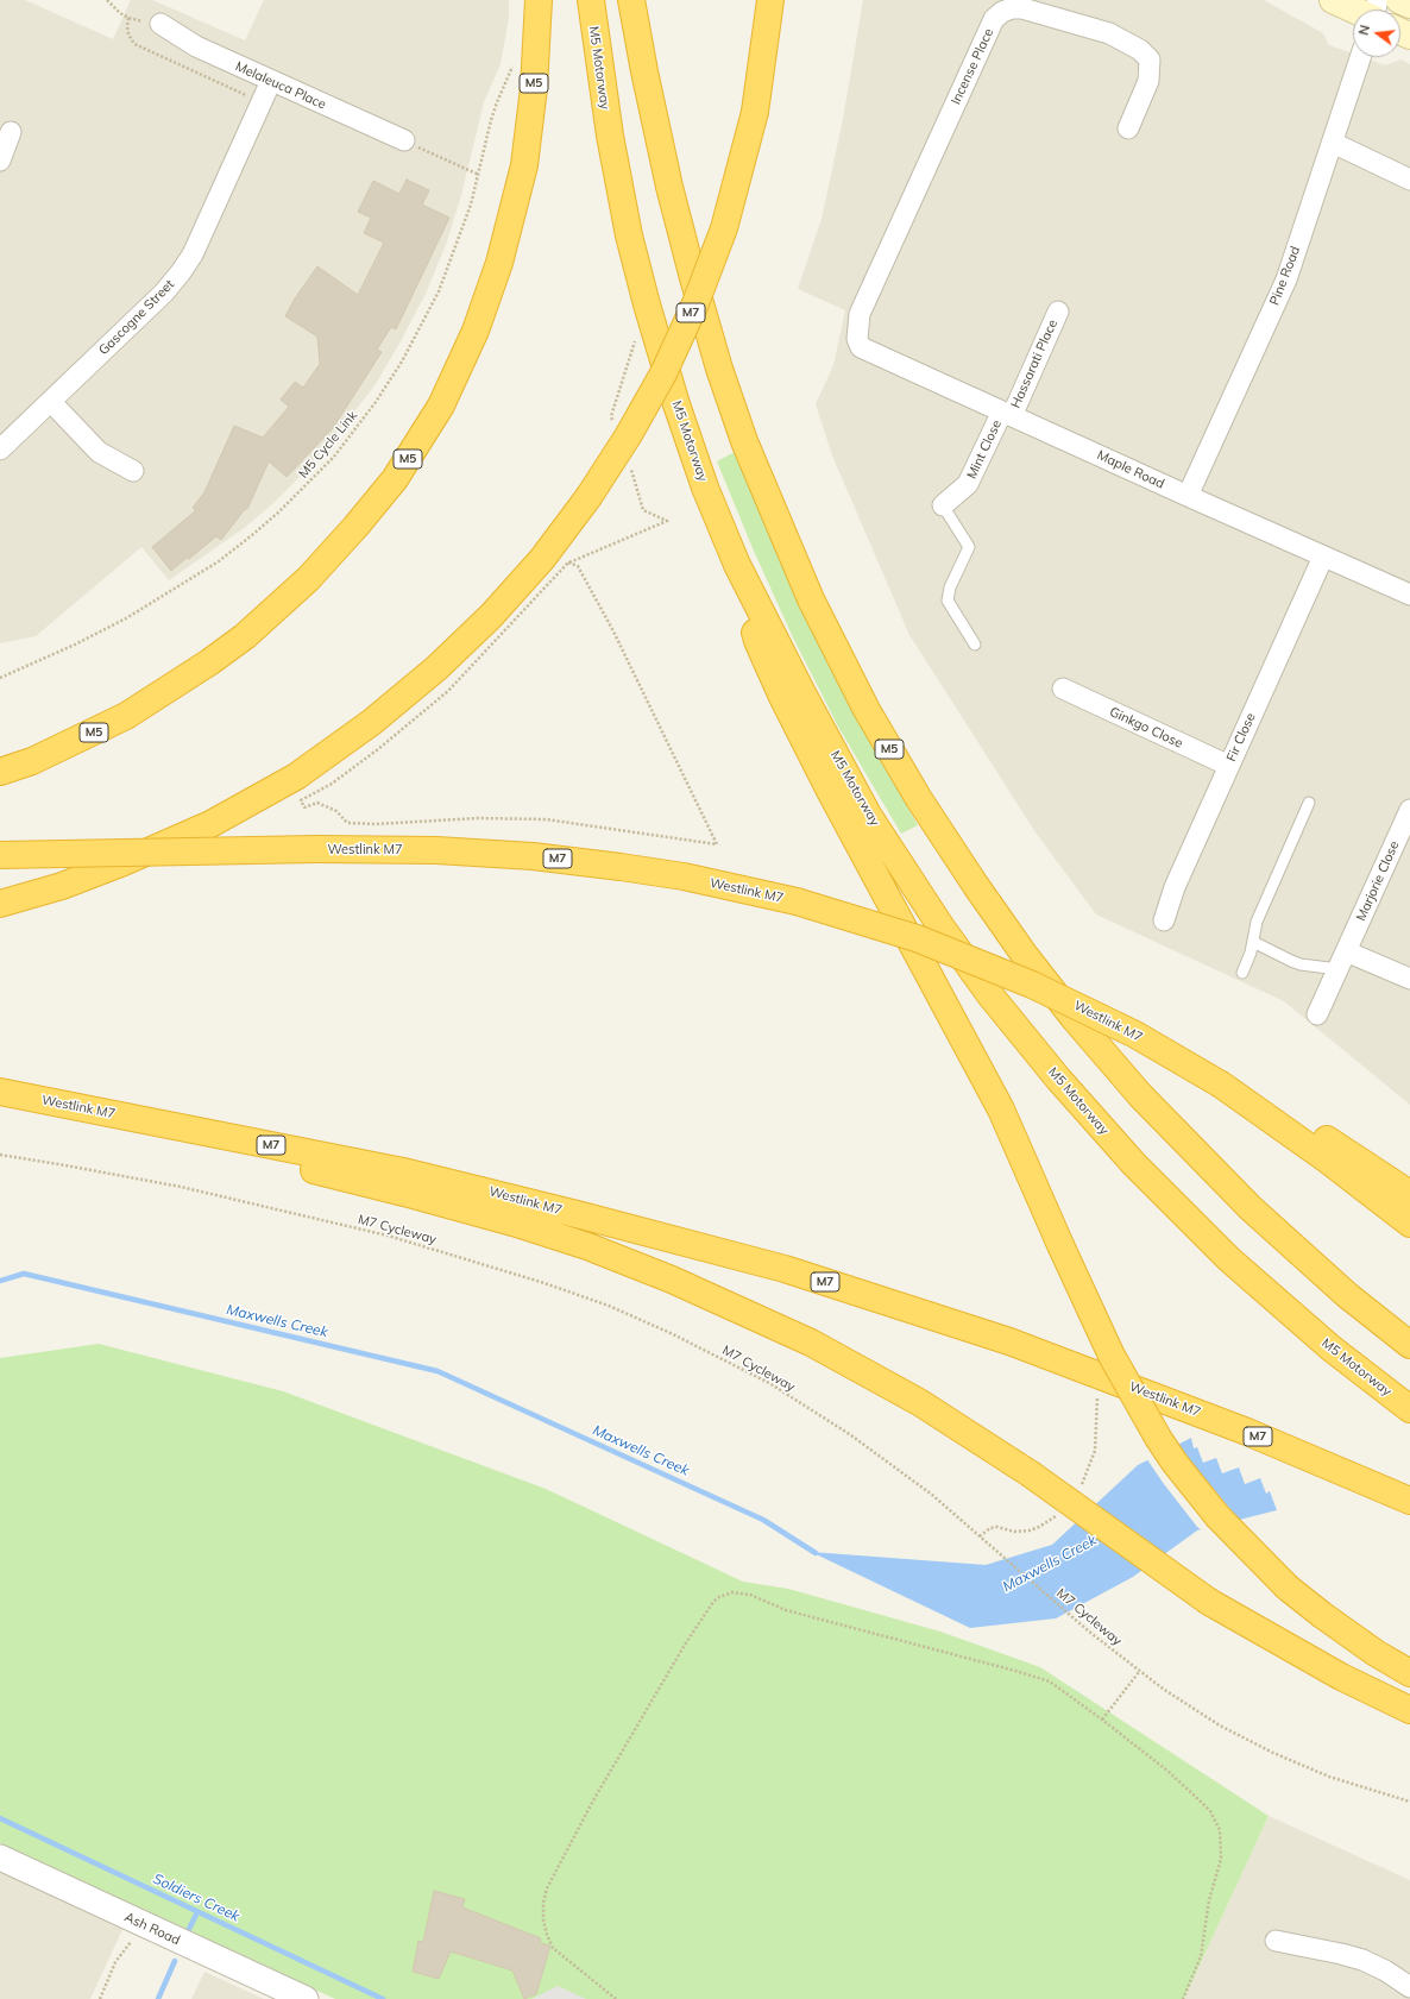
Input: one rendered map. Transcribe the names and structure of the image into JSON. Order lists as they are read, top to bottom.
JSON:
{
  "streets": {
    "highway": [
      "M5 Motorway",
      "M5",
      "M7",
      "Westlink M7"
    ],
    "street": [
      "Incense Place",
      "Melaleuca Place",
      "Pine Road",
      "Gascogne Street",
      "Hassarati Place",
      "Mint Close",
      "Maple Road",
      "Ginkgo Close",
      "Fir Close",
      "Marjorie Close",
      "Ash Road"
    ],
    "path": ["M5 Cycle Link", "M7 Cycleway"]
  },
  "crossings": [
    ["Incense Place", "Maple Road"],
    ["Melaleuca Place", "Gascogne Street"],
    ["Pine Road", "Maple Road"],
    ["Hassarati Place", "Mint Close"],
    ["Hassarati Place", "Maple Road"],
    ["Mint Close", "Maple Road"],
    ["Maple Road", "Fir Close"],
    ["Ginkgo Close", "Fir Close"]
  ],
  "water": ["Maxwells Creek", "Soldiers Creek"],
  "north": "left"
}
